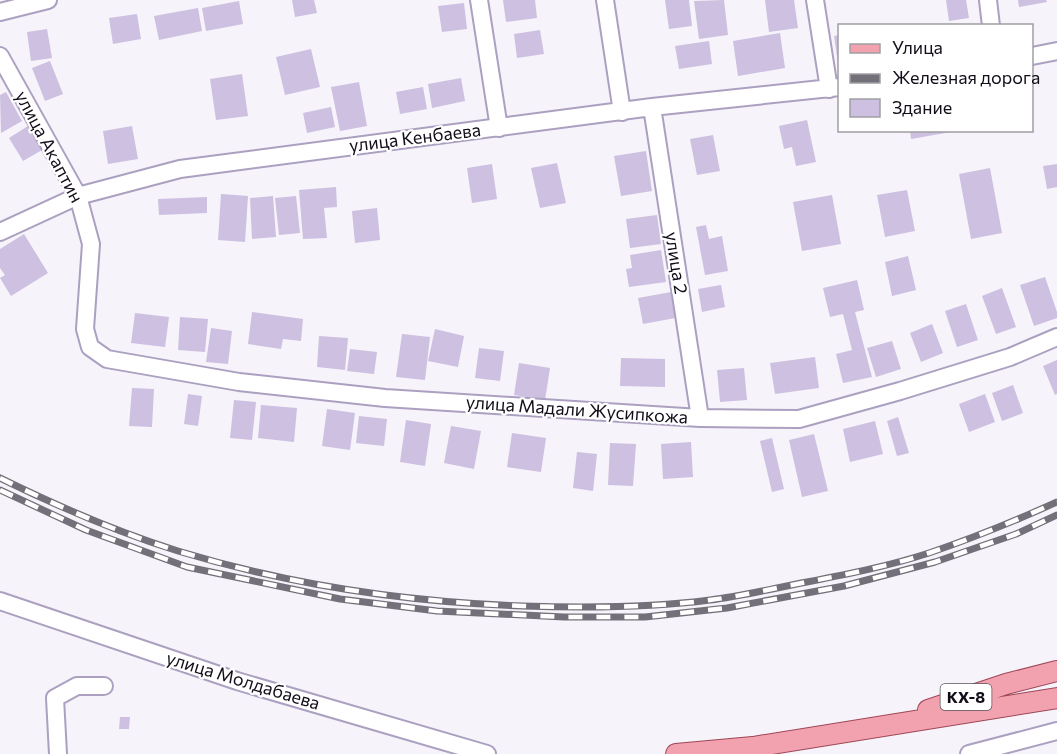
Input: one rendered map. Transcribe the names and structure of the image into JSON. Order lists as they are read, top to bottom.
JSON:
{
  "streets": {
    "main road": ["КХ-8"],
    "street": [
      "улица Кенбаева",
      "улица Акаптин",
      "улица 2",
      "улица Мадали Жусипкожа",
      "улица Молдабаева"
    ]
  },
  "crossings": [
    ["улица Кенбаева", "улица Акаптин"],
    ["улица Кенбаева", "улица 2"],
    ["улица Акаптин", "улица Мадали Жусипкожа"],
    ["улица 2", "улица Мадали Жусипкожа"]
  ],
  "legend": ["Улица", "Железная дорога", "Здание"]
}
